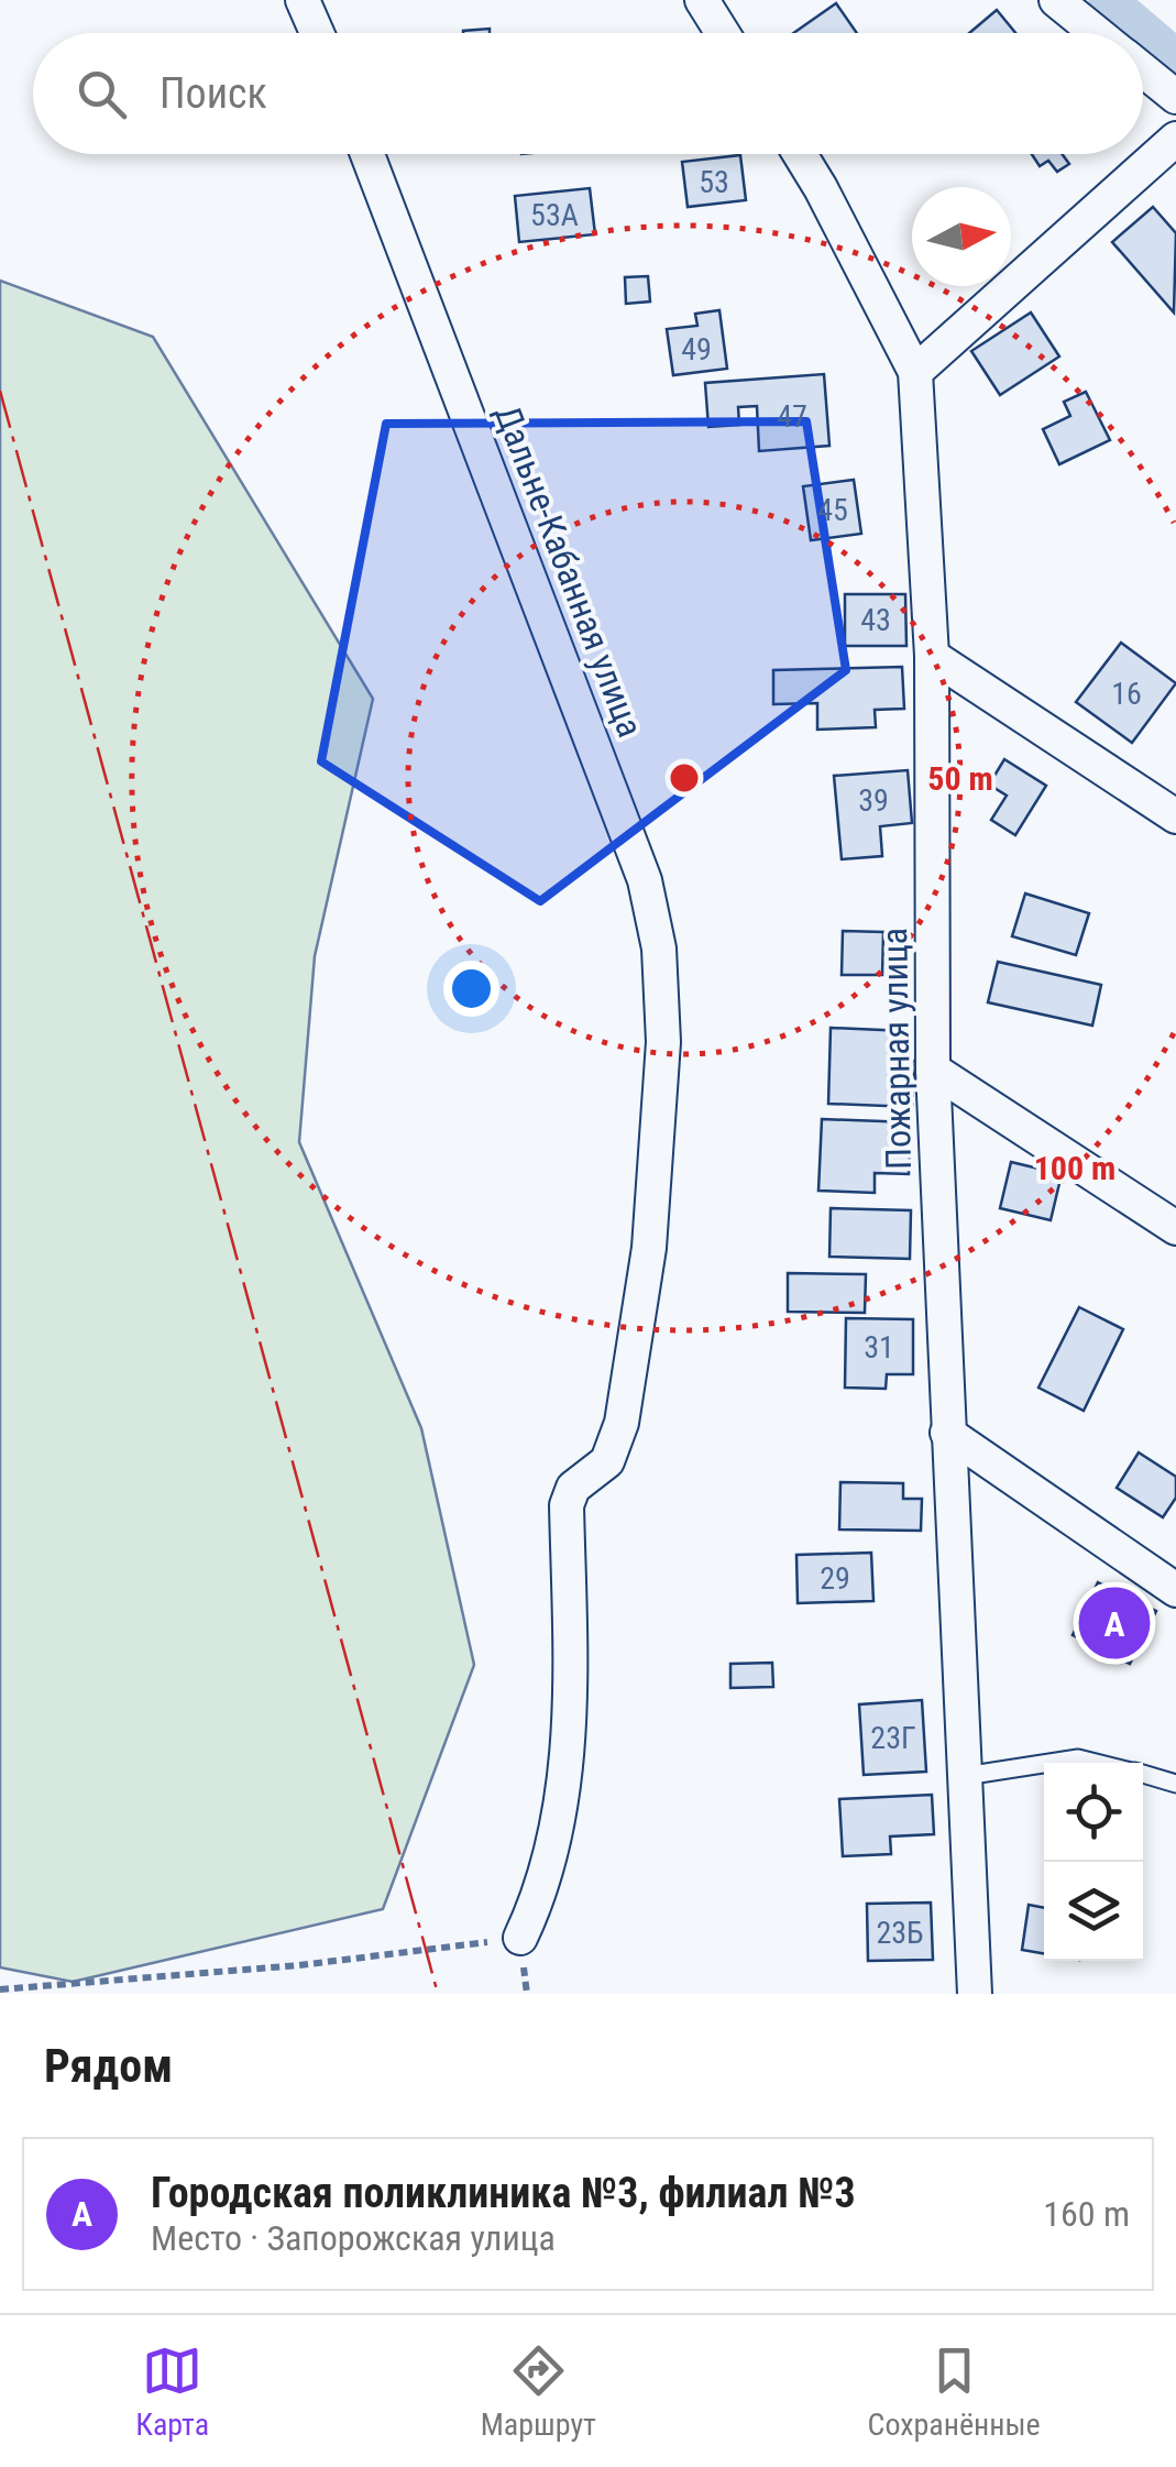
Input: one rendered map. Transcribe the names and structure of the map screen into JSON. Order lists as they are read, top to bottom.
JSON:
{
  "streets": {
    "street": ["Дальне-Кабанная улица", "Пожарная улица"]
  },
  "house_numbers": [
    "53",
    "53А",
    "49",
    "47",
    "45",
    "43",
    "16",
    "39",
    "31",
    "29",
    "23Г",
    "23Б"
  ],
  "north": "right",
  "page": {
    "search": "Поиск",
    "pins": "A",
    "heading": "Рядом",
    "list": [
      {
        "mark": "A",
        "name": "Городская поликлиника №3, филиал №3",
        "note": "Место · Запорожская улица",
        "value": "160 m"
      }
    ],
    "nav": ["Карта", "Маршрут", "Сохранённые"]
  },
  "rings": ["50 m", "100 m"]
}
